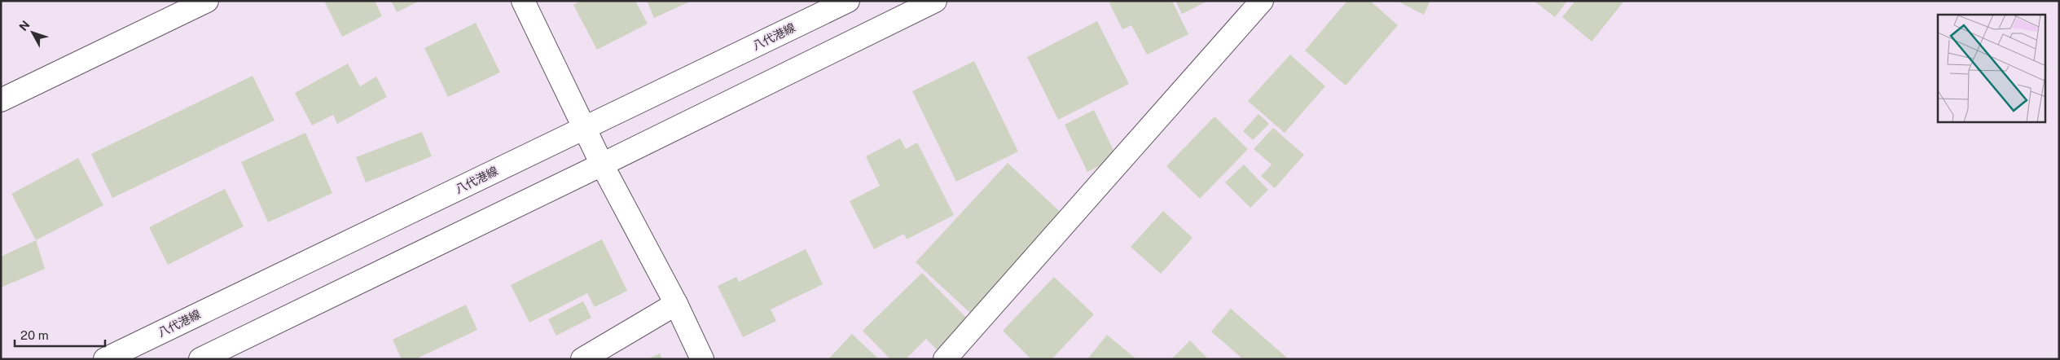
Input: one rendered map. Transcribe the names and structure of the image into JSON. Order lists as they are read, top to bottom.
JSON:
{
  "streets": {
    "main road": ["八代港線"]
  },
  "scale_bar": "20 m",
  "north": "top left"
}
